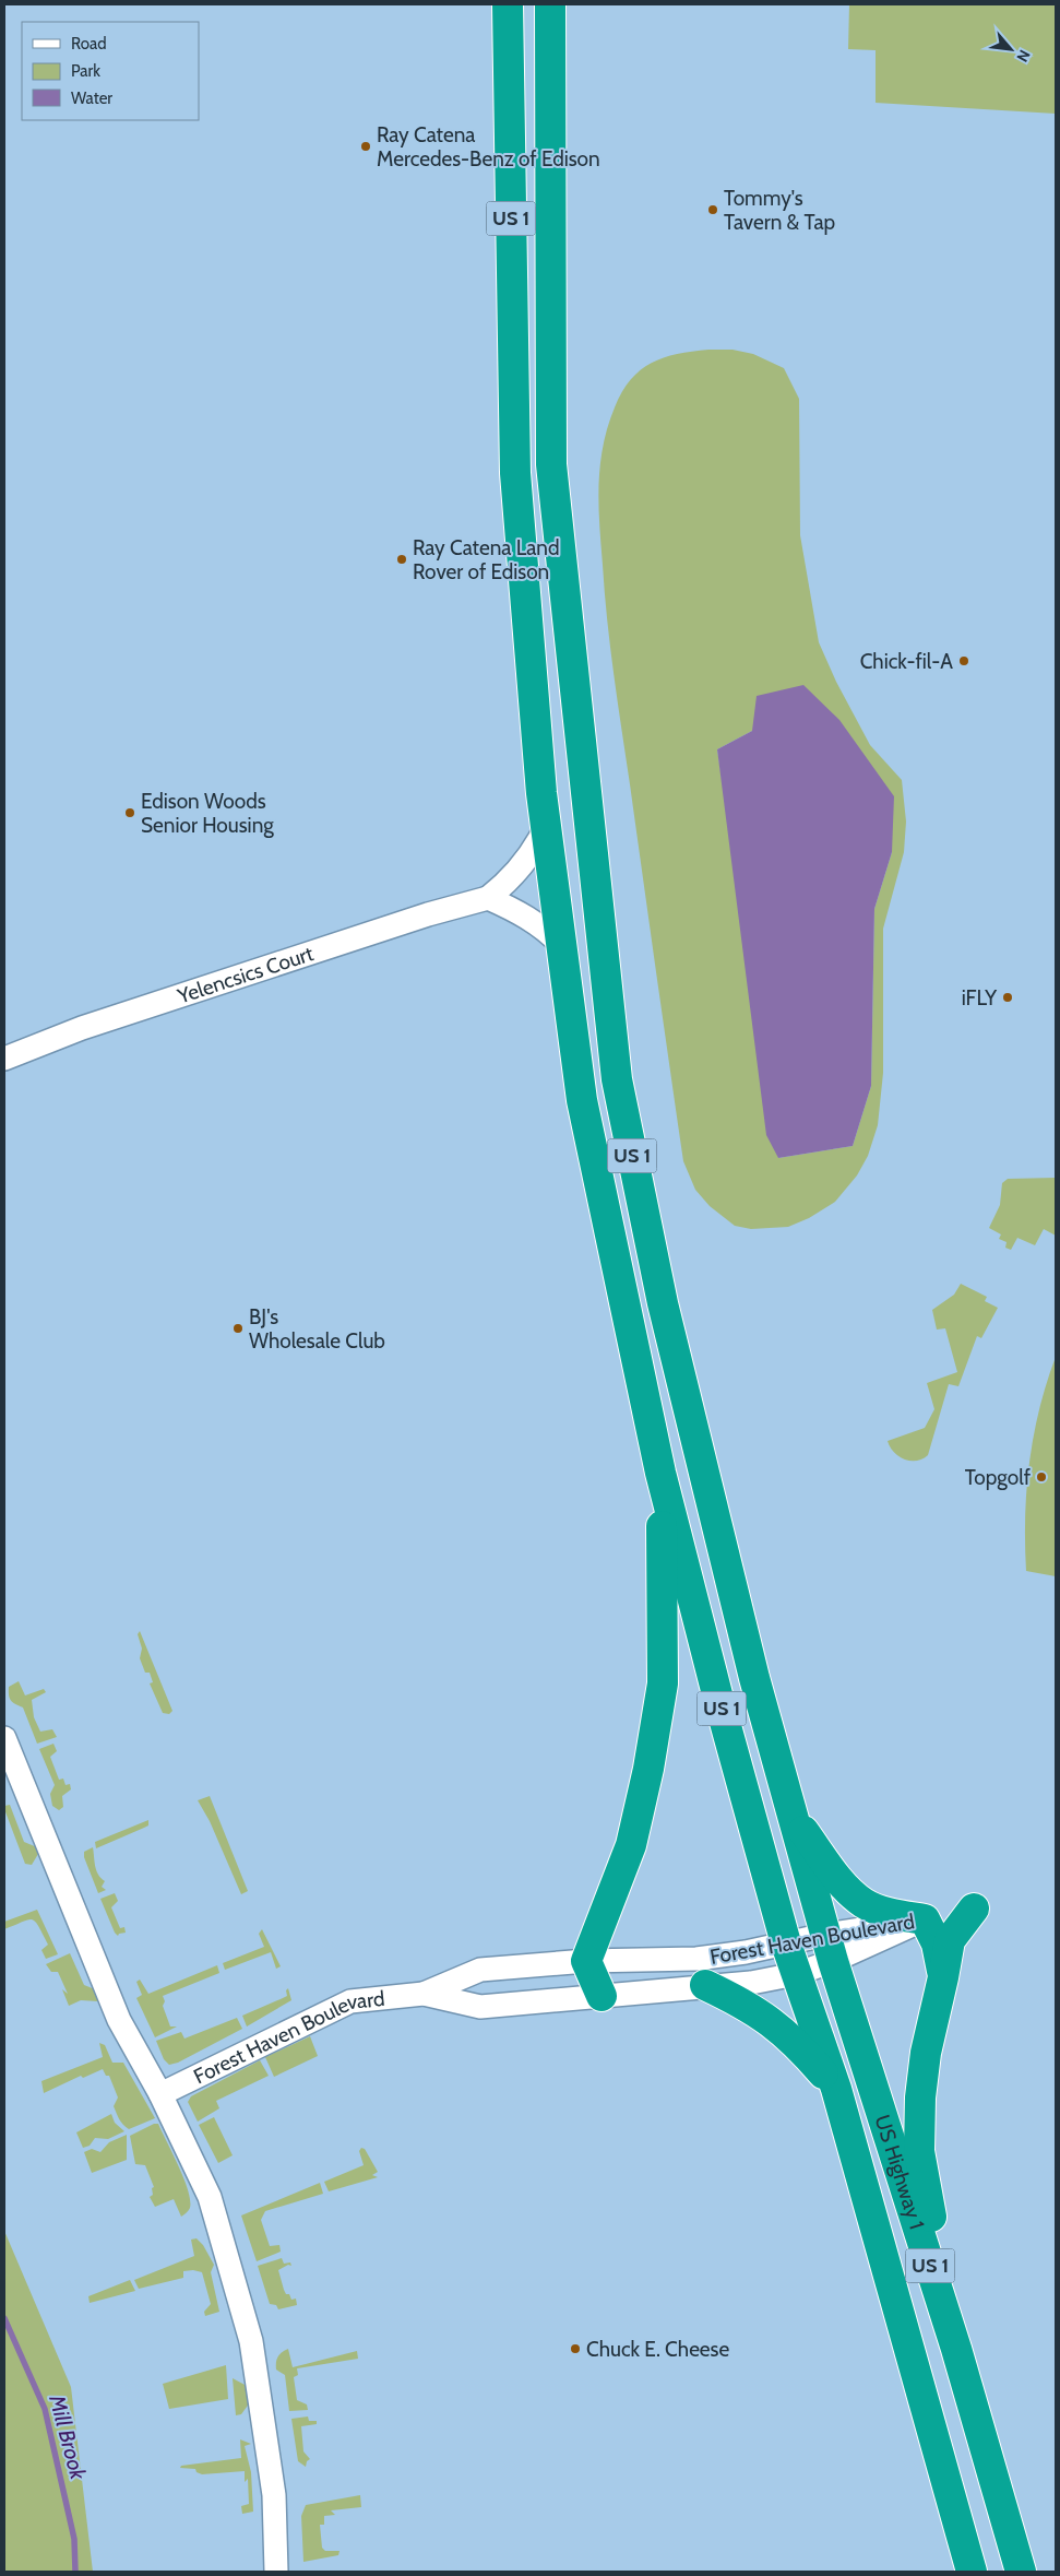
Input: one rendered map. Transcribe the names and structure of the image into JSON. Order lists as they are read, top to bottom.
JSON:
{
  "streets": {
    "highway": ["US 1", "US Highway 1"],
    "street": ["Yelencsics Court", "Forest Haven Boulevard"]
  },
  "crossings": [
    ["US 1", "Yelencsics Court"],
    ["US 1", "Forest Haven Boulevard"],
    ["US 1", "US Highway 1"],
    ["Forest Haven Boulevard", "US Highway 1"]
  ],
  "water": ["Mill Brook"],
  "places": [
    "Ray Catena Mercedes-Benz of Edison",
    "Tommy's Tavern & Tap",
    "Ray Catena Land Rover of Edison",
    "Chick-fil-A",
    "Edison Woods Senior Housing",
    "iFLY",
    "BJ's Wholesale Club",
    "Topgolf",
    "Chuck E. Cheese"
  ],
  "legend": ["Road", "Park", "Water"],
  "north": "bottom right"
}
